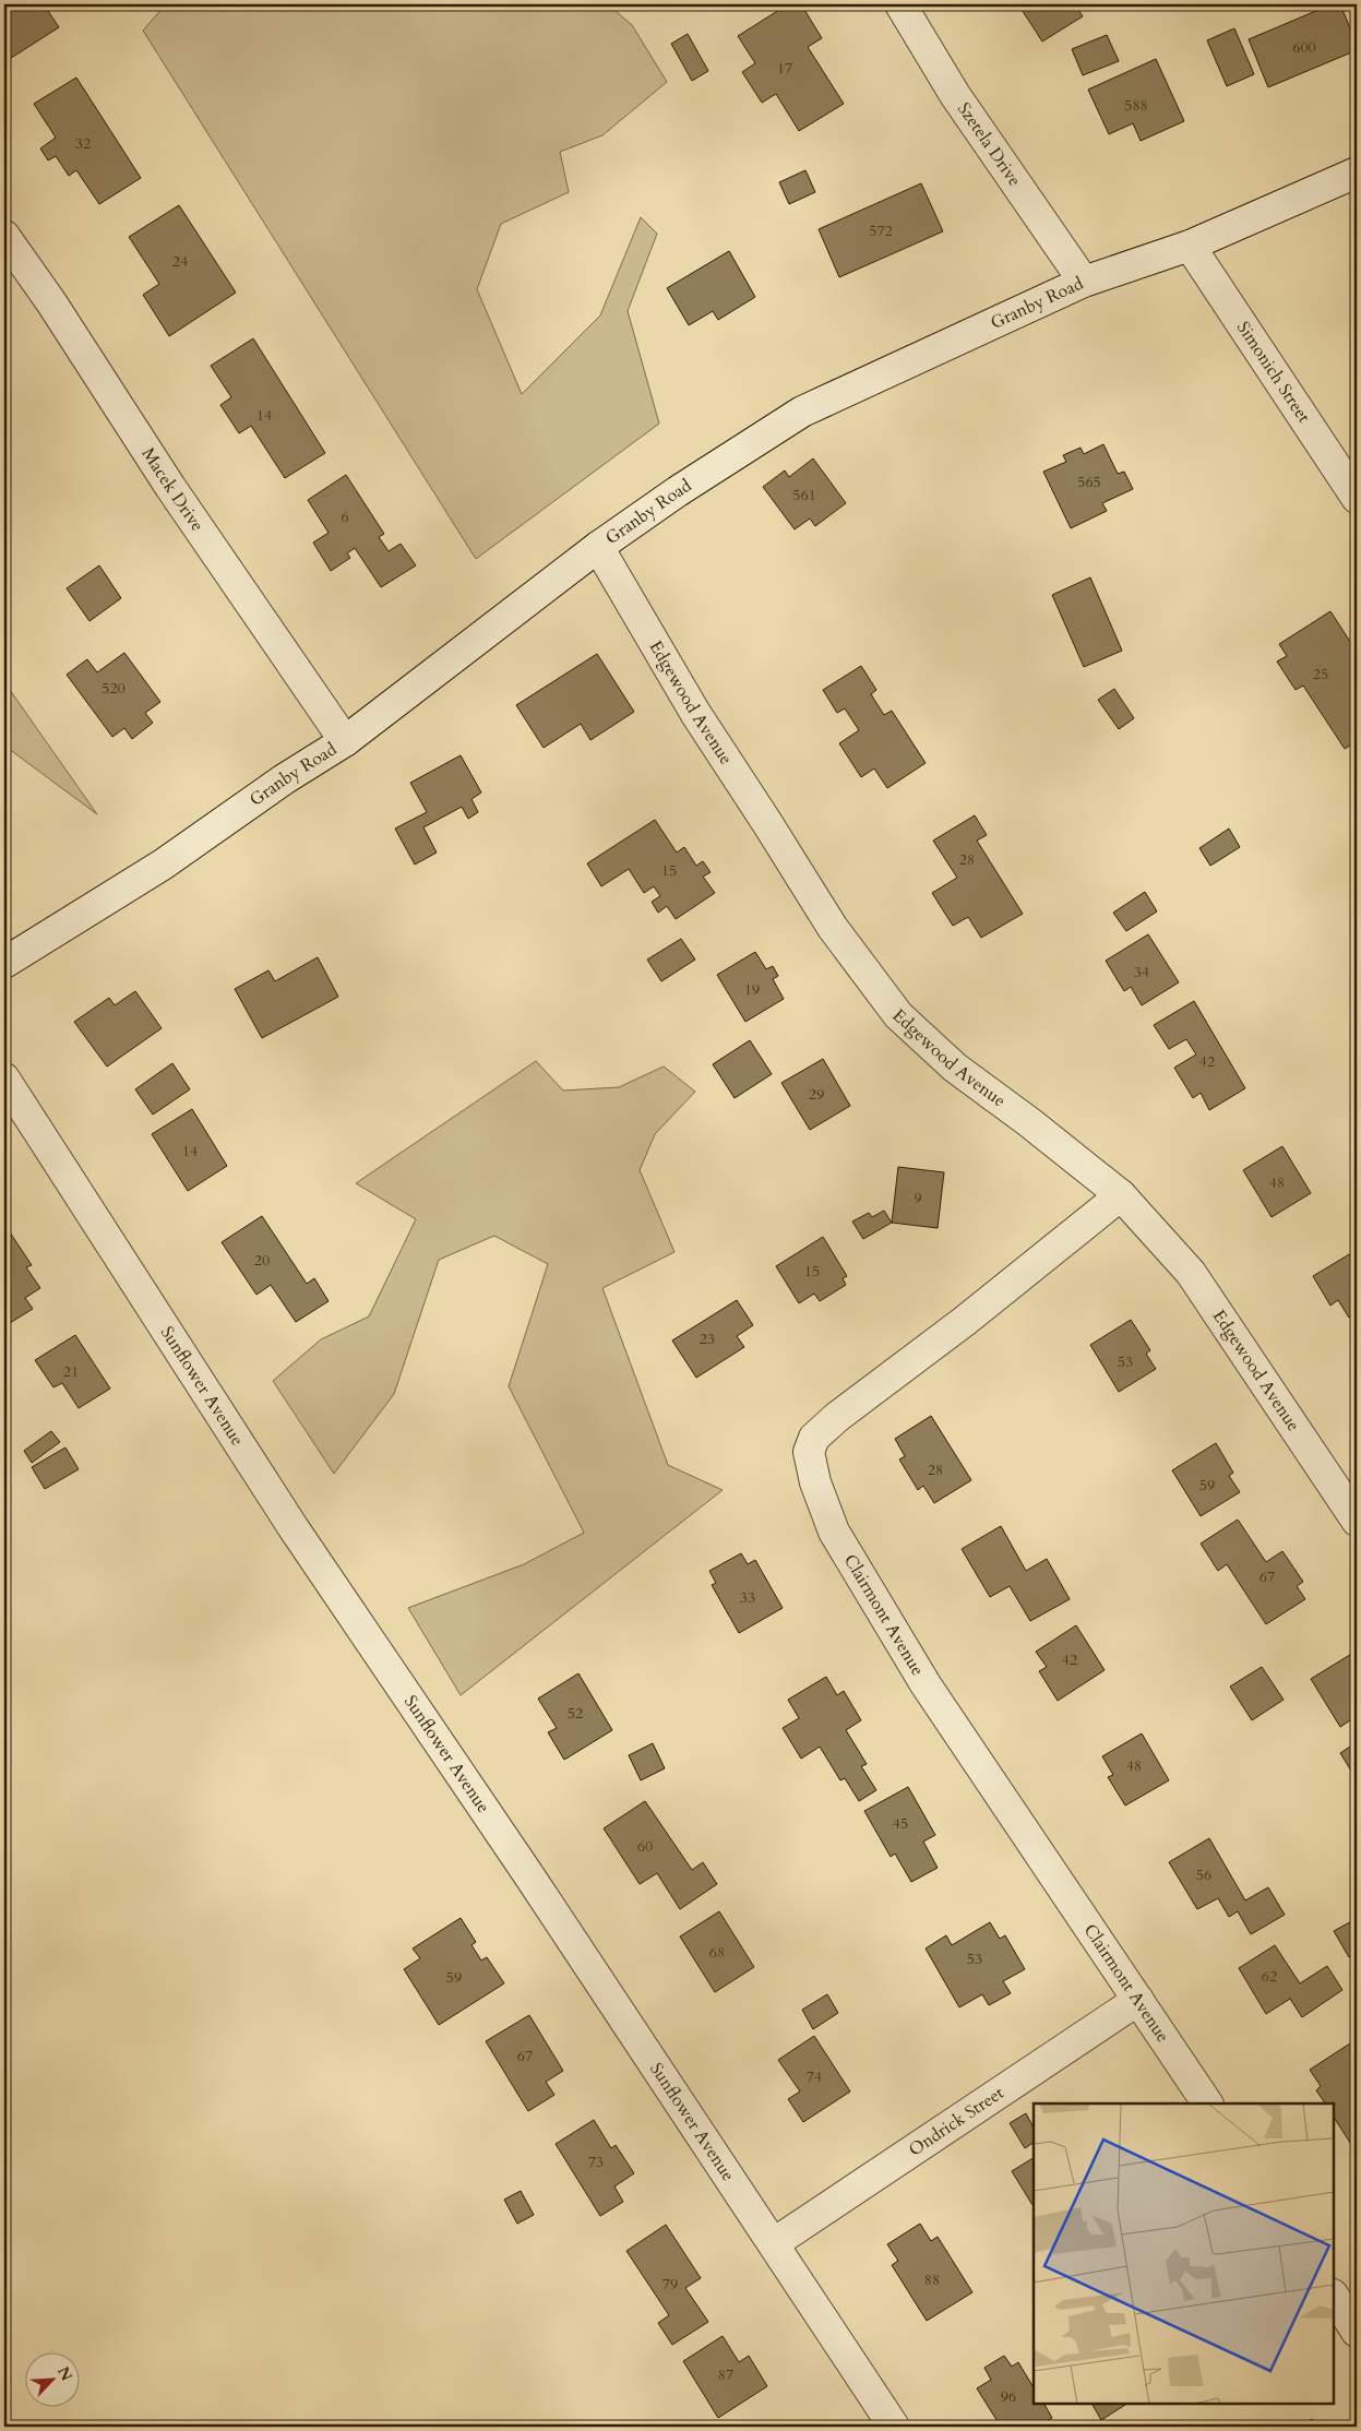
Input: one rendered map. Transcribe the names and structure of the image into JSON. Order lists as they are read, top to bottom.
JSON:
{
  "streets": {
    "street": [
      "Szetela Drive",
      "Granby Road",
      "Simonich Street",
      "Macek Drive",
      "Edgewood Avenue",
      "Sunflower Avenue",
      "Clairmont Avenue",
      "Ondrick Street"
    ]
  },
  "crossings": [
    ["Szetela Drive", "Granby Road"],
    ["Granby Road", "Simonich Street"],
    ["Granby Road", "Macek Drive"],
    ["Granby Road", "Edgewood Avenue"],
    ["Edgewood Avenue", "Clairmont Avenue"],
    ["Sunflower Avenue", "Ondrick Street"],
    ["Clairmont Avenue", "Ondrick Street"]
  ],
  "house_numbers": [
    "600",
    "17",
    "588",
    "32",
    "572",
    "24",
    "14",
    "565",
    "561",
    "6",
    "25",
    "520",
    "28",
    "15",
    "34",
    "19",
    "42",
    "29",
    "14",
    "48",
    "9",
    "20",
    "15",
    "23",
    "53",
    "21",
    "28",
    "59",
    "67",
    "33",
    "42",
    "52",
    "48",
    "45",
    "60",
    "56",
    "68",
    "53",
    "62",
    "59",
    "67",
    "74",
    "73",
    "88",
    "79",
    "87",
    "96"
  ],
  "north": "top right"
}
